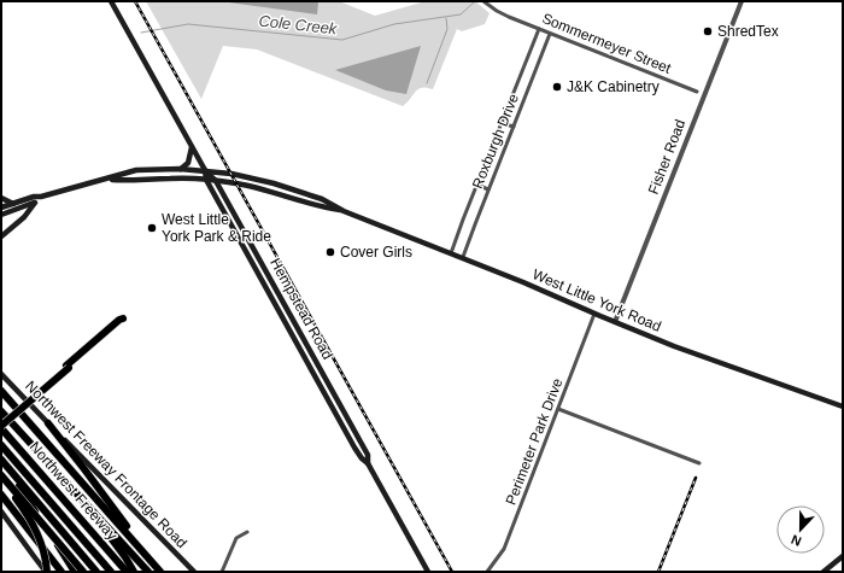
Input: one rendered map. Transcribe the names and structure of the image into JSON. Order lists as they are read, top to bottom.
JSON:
{
  "streets": {
    "highway": ["Northwest Freeway"],
    "main road": ["West Little York Road", "Hempstead Road", "Northwest Freeway Frontage Road"],
    "street": [
      "Sommermeyer Street",
      "Roxburgh Drive",
      "Fisher Road",
      "Perimeter Park Drive"
    ]
  },
  "crossings": [
    ["Sommermeyer Street", "Roxburgh Drive"],
    ["Roxburgh Drive", "West Little York Road"],
    ["Fisher Road", "West Little York Road"],
    ["West Little York Road", "Hempstead Road"],
    ["West Little York Road", "Perimeter Park Drive"]
  ],
  "water": ["Cole Creek"],
  "places": [
    "ShredTex",
    "J&K Cabinetry",
    "West Little York Park & Ride",
    "Cover Girls"
  ],
  "north": "bottom"
}
